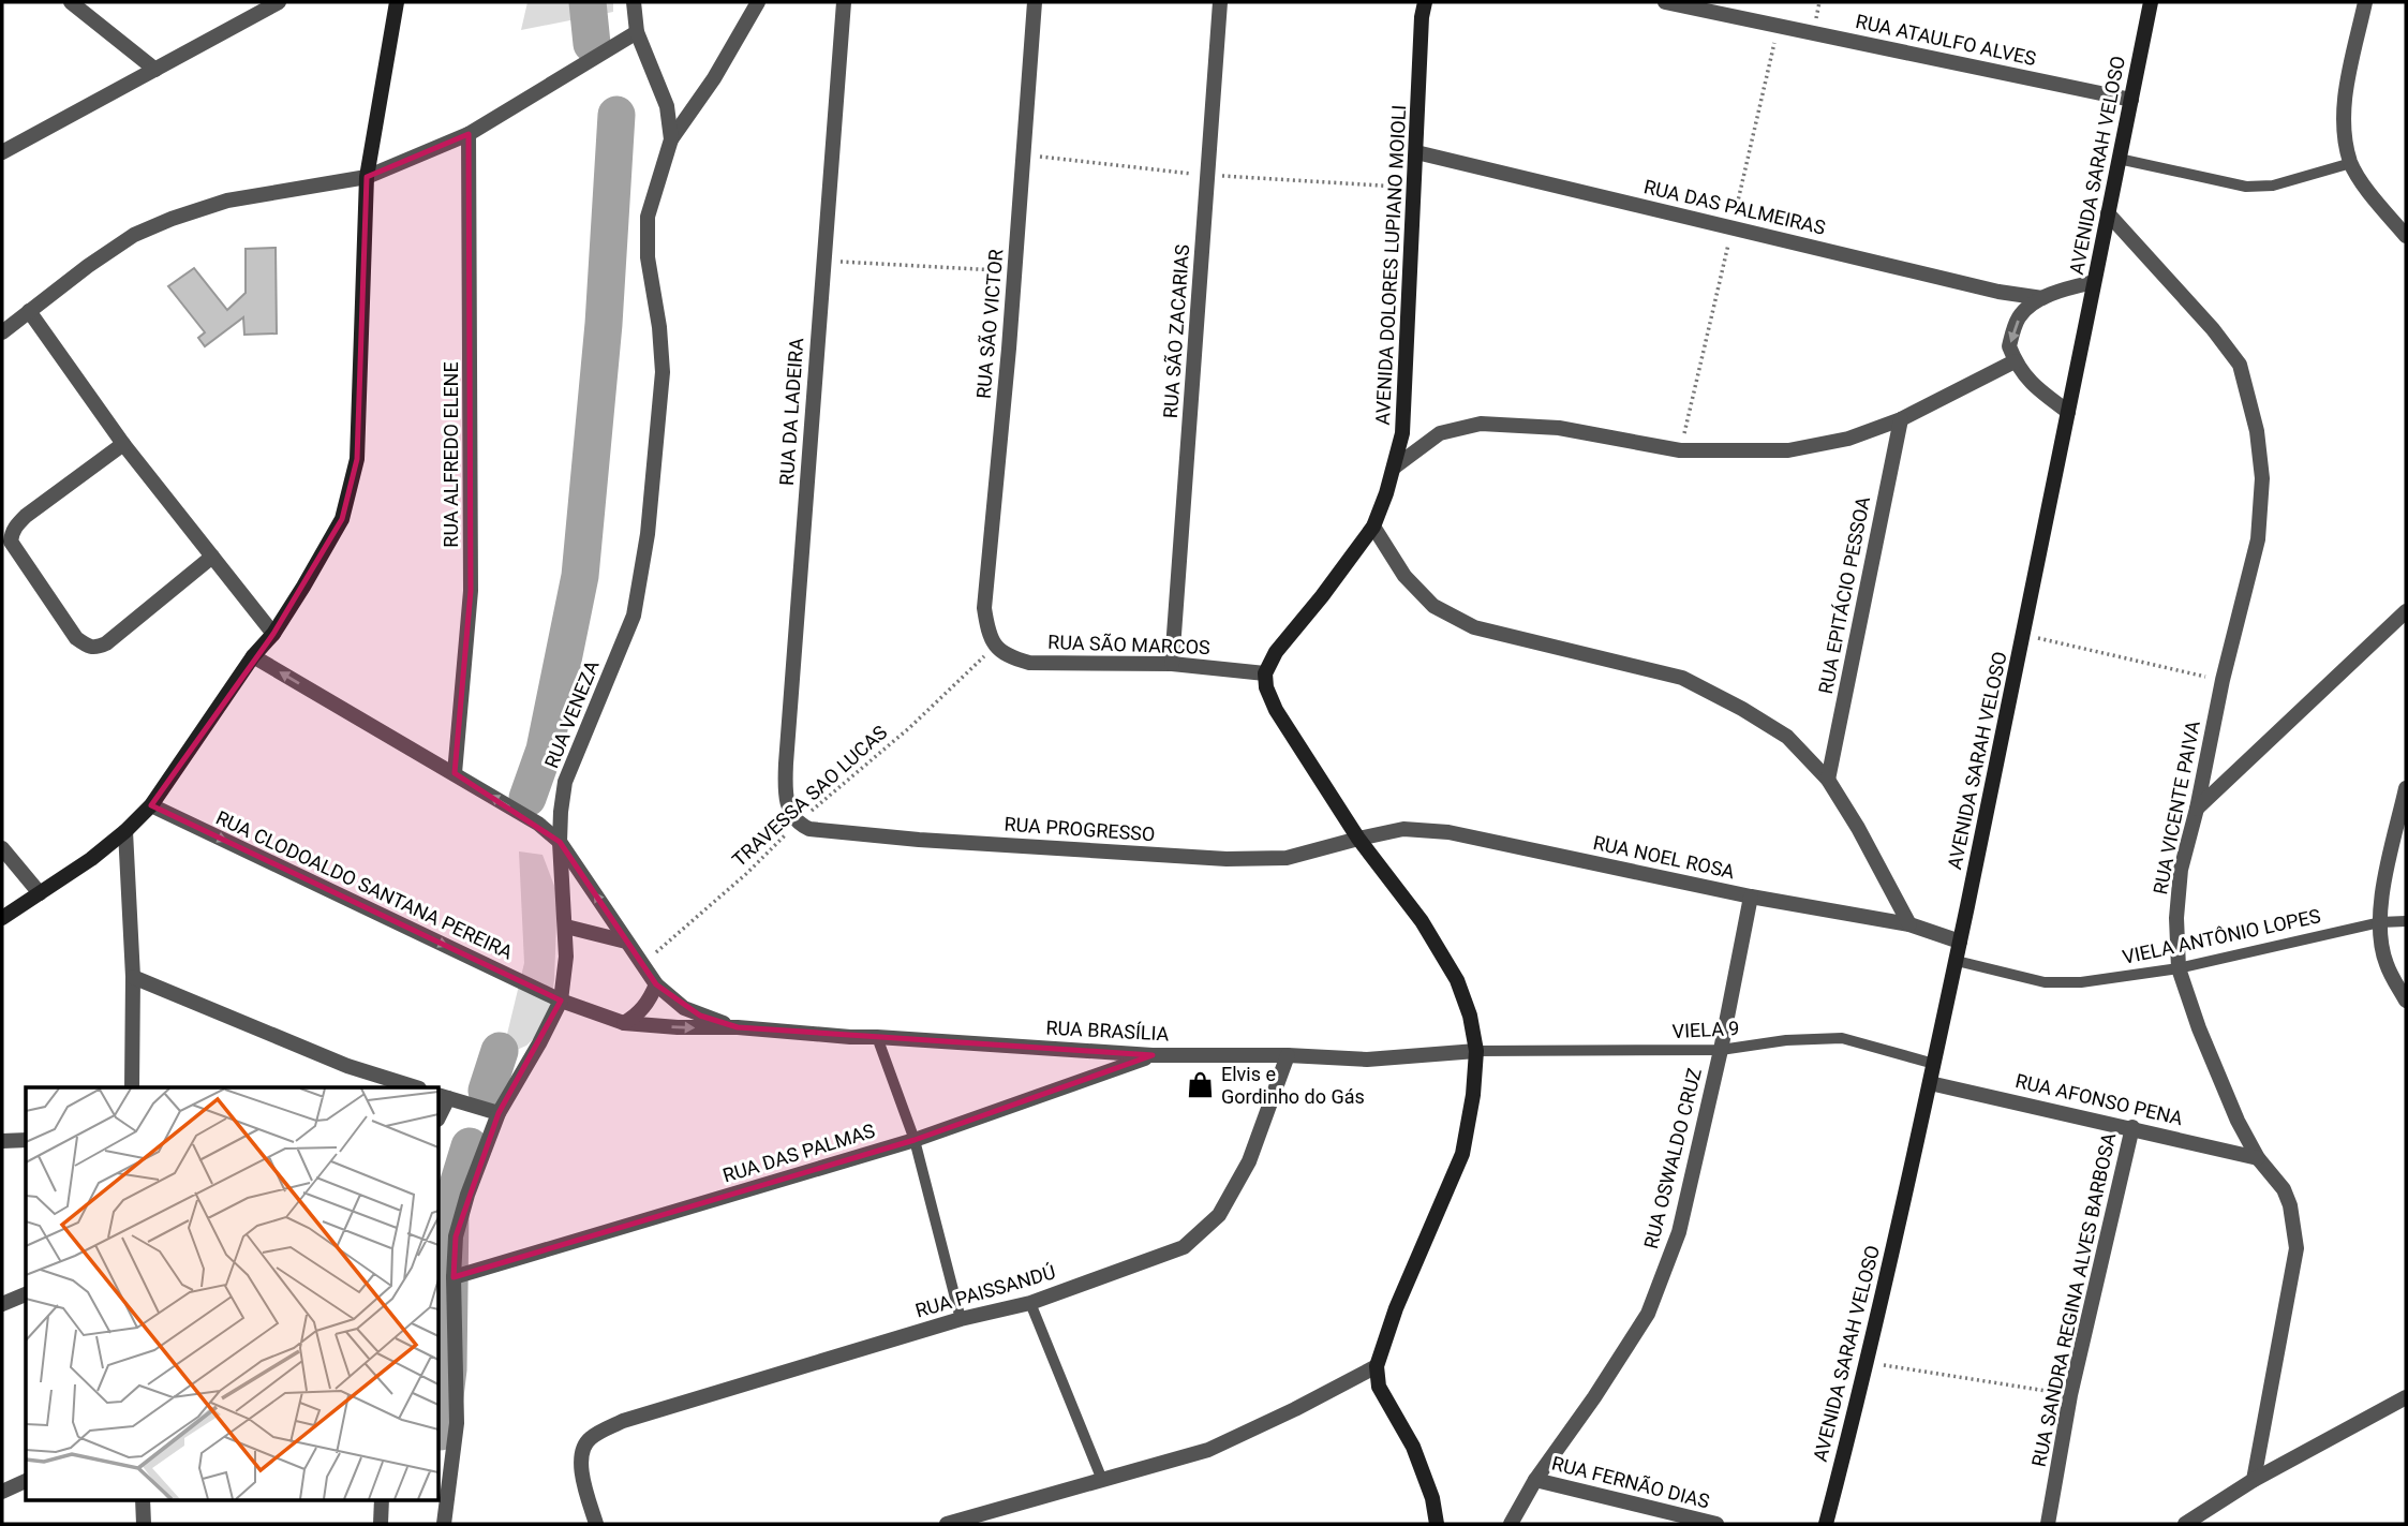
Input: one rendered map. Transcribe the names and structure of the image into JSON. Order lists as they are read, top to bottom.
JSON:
{
  "streets": {
    "main road": ["AVENIDA SARAH VELOSO", "AVENIDA DOLORES LUPIANO MOIOLI"],
    "street": [
      "RUA ATAULFO ALVES",
      "RUA DAS PALMEIRAS",
      "RUA SÃO VICTOR",
      "RUA SÃO ZACARIAS",
      "RUA DA LADEIRA",
      "RUA ALFREDO ELENE",
      "RUA EPITÁCIO PESSOA",
      "RUA SÃO MARCOS",
      "RUA VENEZA",
      "RUA VICENTE PAIVA",
      "RUA PROGRESSO",
      "RUA NOEL ROSA",
      "RUA CLODOALDO SANTANA PEREIRA",
      "RUA BRASÍLIA",
      "RUA AFONSO PENA",
      "RUA DAS PALMAS",
      "RUA OSWALDO CRUZ",
      "RUA PAISSANDÚ",
      "RUA SANDRA REGINA ALVES BARBOSA",
      "RUA FERNÃO DIAS"
    ],
    "lane": ["VIELA ANTÔNIO LOPES", "VIELA 9"],
    "path": ["TRAVESSA SAO LUCAS"]
  },
  "crossings": [
    ["RUA ATAULFO ALVES", "AVENIDA SARAH VELOSO"],
    ["AVENIDA SARAH VELOSO", "RUA VICENTE PAIVA"],
    ["AVENIDA SARAH VELOSO", "RUA NOEL ROSA"],
    ["AVENIDA SARAH VELOSO", "VIELA ANTÔNIO LOPES"],
    ["AVENIDA SARAH VELOSO", "VIELA 9"],
    ["AVENIDA SARAH VELOSO", "RUA AFONSO PENA"],
    ["RUA DAS PALMEIRAS", "AVENIDA DOLORES LUPIANO MOIOLI"],
    ["AVENIDA DOLORES LUPIANO MOIOLI", "RUA SÃO MARCOS"],
    ["RUA SÃO VICTOR", "RUA SÃO MARCOS"],
    ["RUA SÃO VICTOR", "TRAVESSA SAO LUCAS"],
    ["RUA SÃO ZACARIAS", "RUA SÃO MARCOS"],
    ["RUA DA LADEIRA", "TRAVESSA SAO LUCAS"],
    ["RUA DA LADEIRA", "RUA PROGRESSO"],
    ["RUA ALFREDO ELENE", "RUA BRASÍLIA"],
    ["RUA SÃO MARCOS", "TRAVESSA SAO LUCAS"],
    ["RUA VENEZA", "RUA CLODOALDO SANTANA PEREIRA"],
    ["RUA VENEZA", "RUA BRASÍLIA"],
    ["RUA VENEZA", "RUA DAS PALMAS"],
    ["TRAVESSA SAO LUCAS", "RUA PROGRESSO"],
    ["TRAVESSA SAO LUCAS", "RUA BRASÍLIA"],
    ["RUA VICENTE PAIVA", "VIELA ANTÔNIO LOPES"],
    ["RUA VICENTE PAIVA", "RUA AFONSO PENA"],
    ["RUA PROGRESSO", "RUA NOEL ROSA"],
    ["RUA NOEL ROSA", "RUA OSWALDO CRUZ"],
    ["RUA CLODOALDO SANTANA PEREIRA", "RUA BRASÍLIA"],
    ["VIELA 9", "RUA BRASÍLIA"],
    ["VIELA 9", "RUA OSWALDO CRUZ"],
    ["RUA BRASÍLIA", "RUA DAS PALMAS"],
    ["RUA BRASÍLIA", "RUA PAISSANDÚ"],
    ["RUA AFONSO PENA", "RUA SANDRA REGINA ALVES BARBOSA"],
    ["RUA OSWALDO CRUZ", "RUA FERNÃO DIAS"]
  ],
  "one_way": ["RUA CLODOALDO SANTANA PEREIRA"],
  "places": {
    "shop": ["Elvis e Gordinho do Gás"]
  }
}
